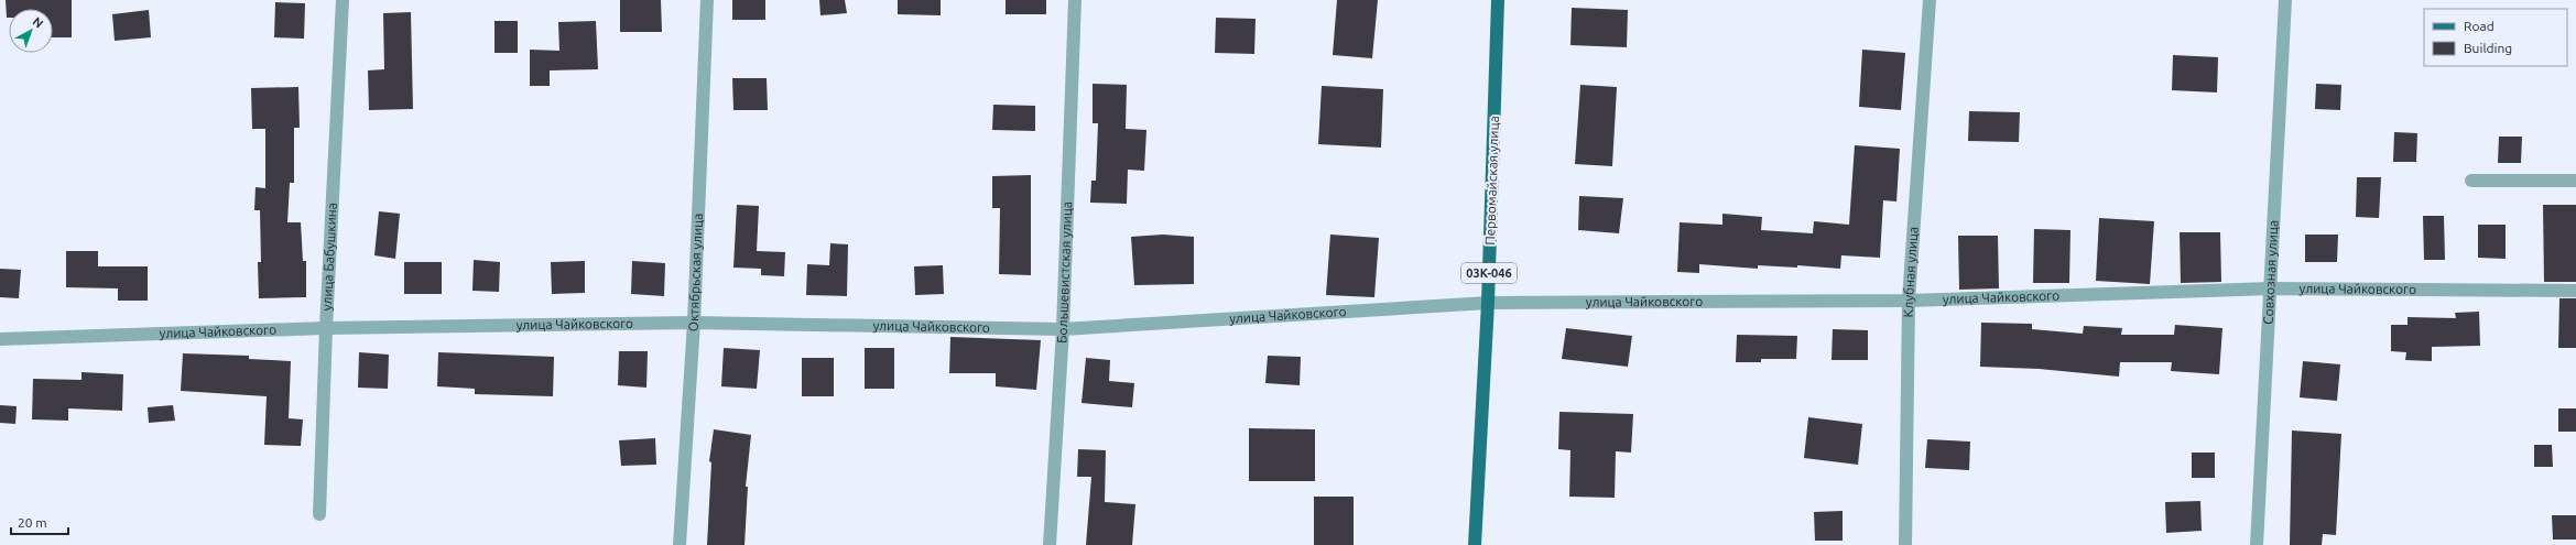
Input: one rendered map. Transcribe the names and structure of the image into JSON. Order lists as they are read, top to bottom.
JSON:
{
  "streets": {
    "main road": ["Первомайская улица", "03К-046"],
    "street": [
      "улица Бабушкина",
      "Клубная улица",
      "Октябрьская улица",
      "Большевистская улица",
      "Совхозная улица",
      "улица Чайковского"
    ]
  },
  "crossings": [
    ["Первомайская улица", "улица Чайковского"],
    ["улица Бабушкина", "улица Чайковского"],
    ["Клубная улица", "улица Чайковского"],
    ["Октябрьская улица", "улица Чайковского"],
    ["Большевистская улица", "улица Чайковского"],
    ["Совхозная улица", "улица Чайковского"]
  ],
  "legend": ["Road", "Building"],
  "scale_bar": "20 m",
  "north": "top right"
}
